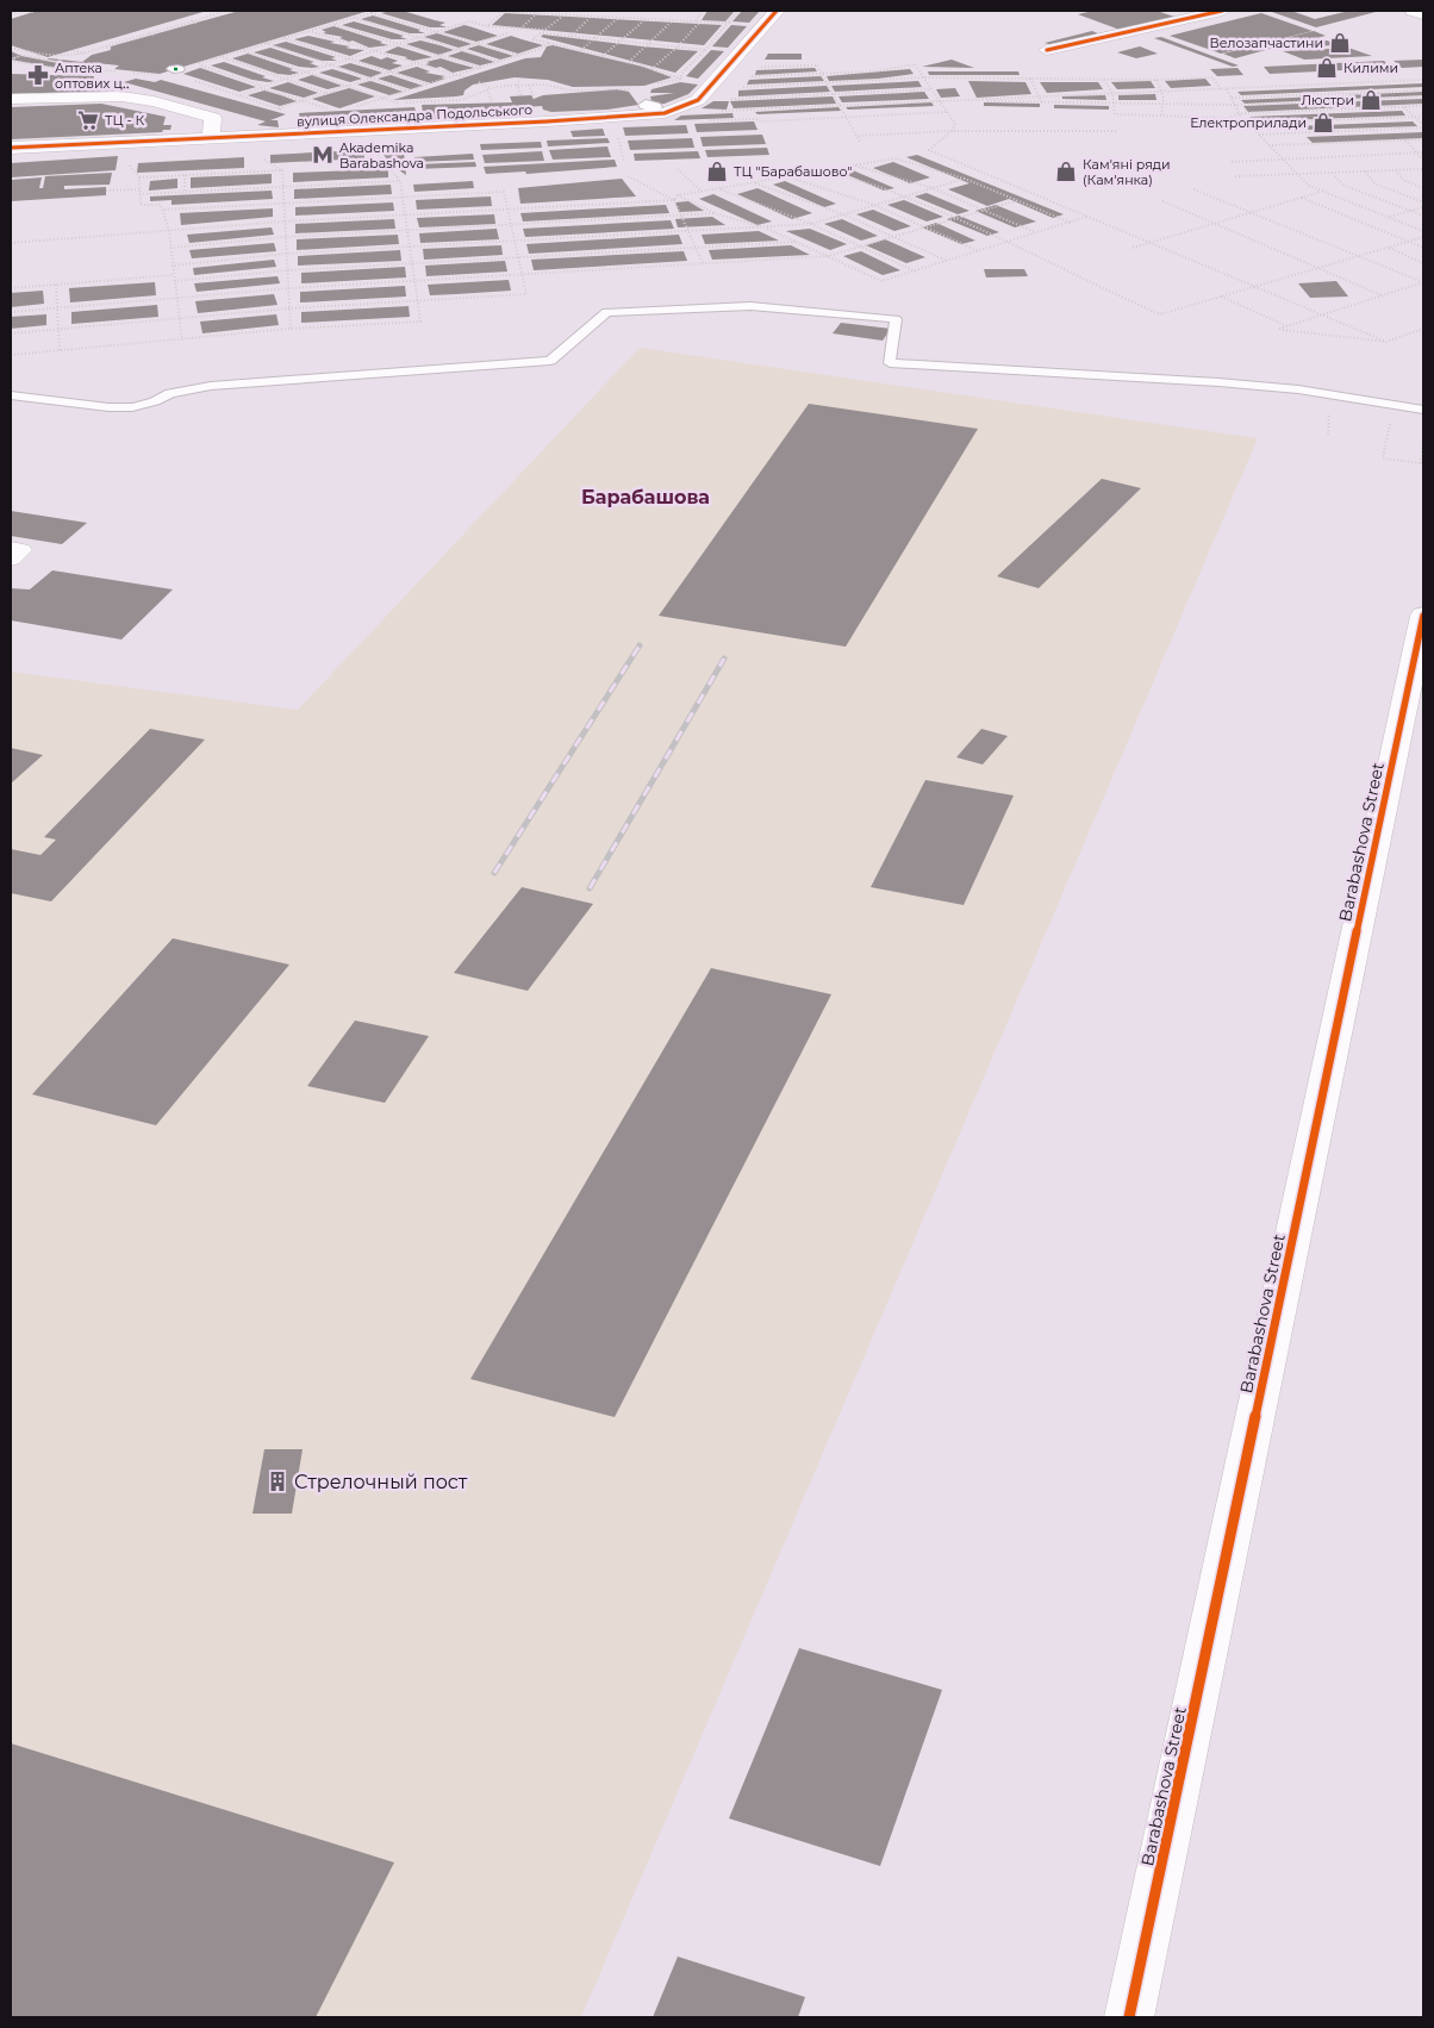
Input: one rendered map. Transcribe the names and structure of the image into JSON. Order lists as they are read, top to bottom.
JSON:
{
  "streets": {
    "street": ["вулиця Олександра Подольського", "Barabashova Street"]
  },
  "districts": ["Барабашова"],
  "places": {
    "shop": [
      "Велозапчастини",
      "Килими",
      "Люстри",
      "Електроприлади",
      "ТЦ \"Барабашово\"",
      "Кам'яні ряди (Кам'янка)"
    ],
    "pharmacy": ["Аптека оптових ц‥"],
    "supermarket": ["ТЦ - К"],
    "metro station": ["Akademіka Barabashova"],
    "building": ["Стрелочный пост"]
  }
}
